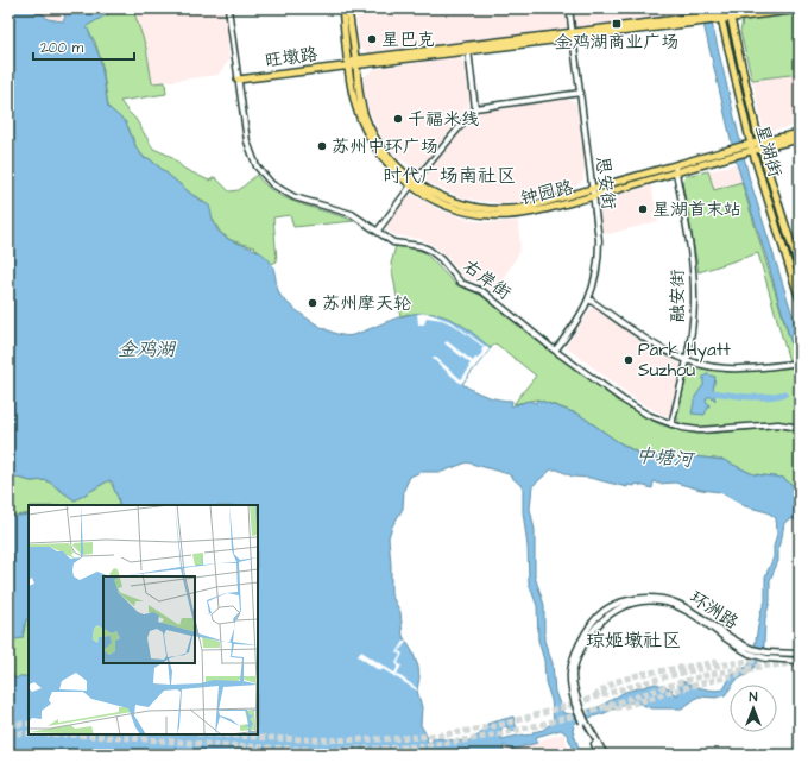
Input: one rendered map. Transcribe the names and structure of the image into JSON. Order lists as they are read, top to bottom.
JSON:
{
  "streets": {
    "main road": ["旺墩路", "星湖街", "钟园路"],
    "street": [
      "思安街",
      "右岸街",
      "融安街",
      "环洲路"
    ]
  },
  "crossings": [
    ["旺墩路", "星湖街"],
    ["旺墩路", "思安街"],
    ["旺墩路", "钟园路"],
    ["旺墩路", "右岸街"],
    ["星湖街", "钟园路"],
    ["思安街", "钟园路"],
    ["思安街", "右岸街"],
    ["钟园路", "融安街"],
    ["右岸街", "融安街"]
  ],
  "districts": ["时代广场南社区", "琼姬墩社区"],
  "water": ["金鸡湖", "中塘河"],
  "places": {
    "transit": ["金鸡湖商业广场"],
    "other": [
      "星巴克",
      "千福米线",
      "苏州中环广场",
      "星湖首末站",
      "苏州摩天轮",
      "Park Hyatt Suzhou"
    ]
  },
  "scale_bar": "200 m",
  "north": "top"
}
